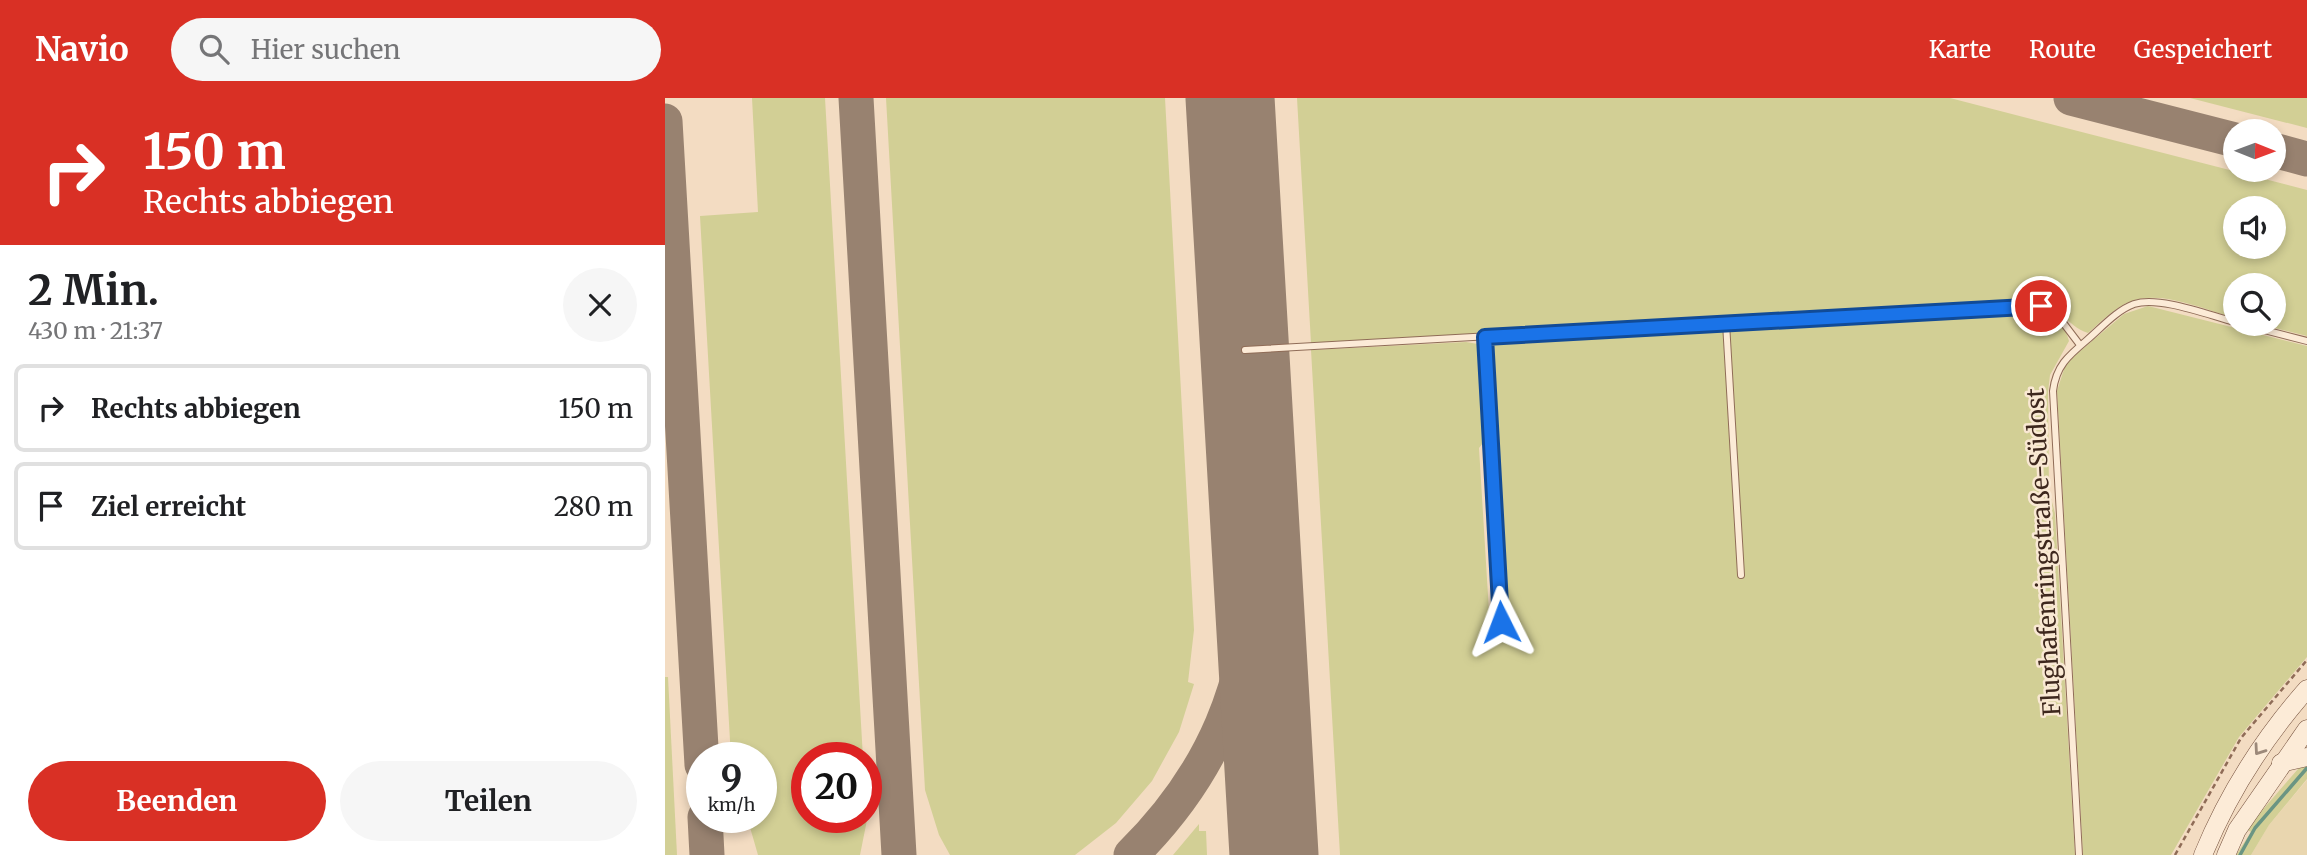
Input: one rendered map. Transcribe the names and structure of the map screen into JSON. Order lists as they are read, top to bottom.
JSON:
{
  "streets": {
    "lane": ["Flughafenringstraße-Südost"]
  },
  "north": "right",
  "page": {
    "header": "Navio",
    "search": "Hier suchen",
    "nav": ["Karte", "Route", "Gespeichert"],
    "turn": ["150 m", "Rechts abbiegen"],
    "heading": ["2 Min.", "430 m · 21:37"],
    "list": [
      {
        "name": "Rechts abbiegen",
        "value": "150 m"
      },
      {
        "name": "Ziel erreicht",
        "value": "280 m"
      }
    ],
    "speed": "9 km/h",
    "limit": "20",
    "buttons": ["Beenden", "Teilen"]
  }
}
